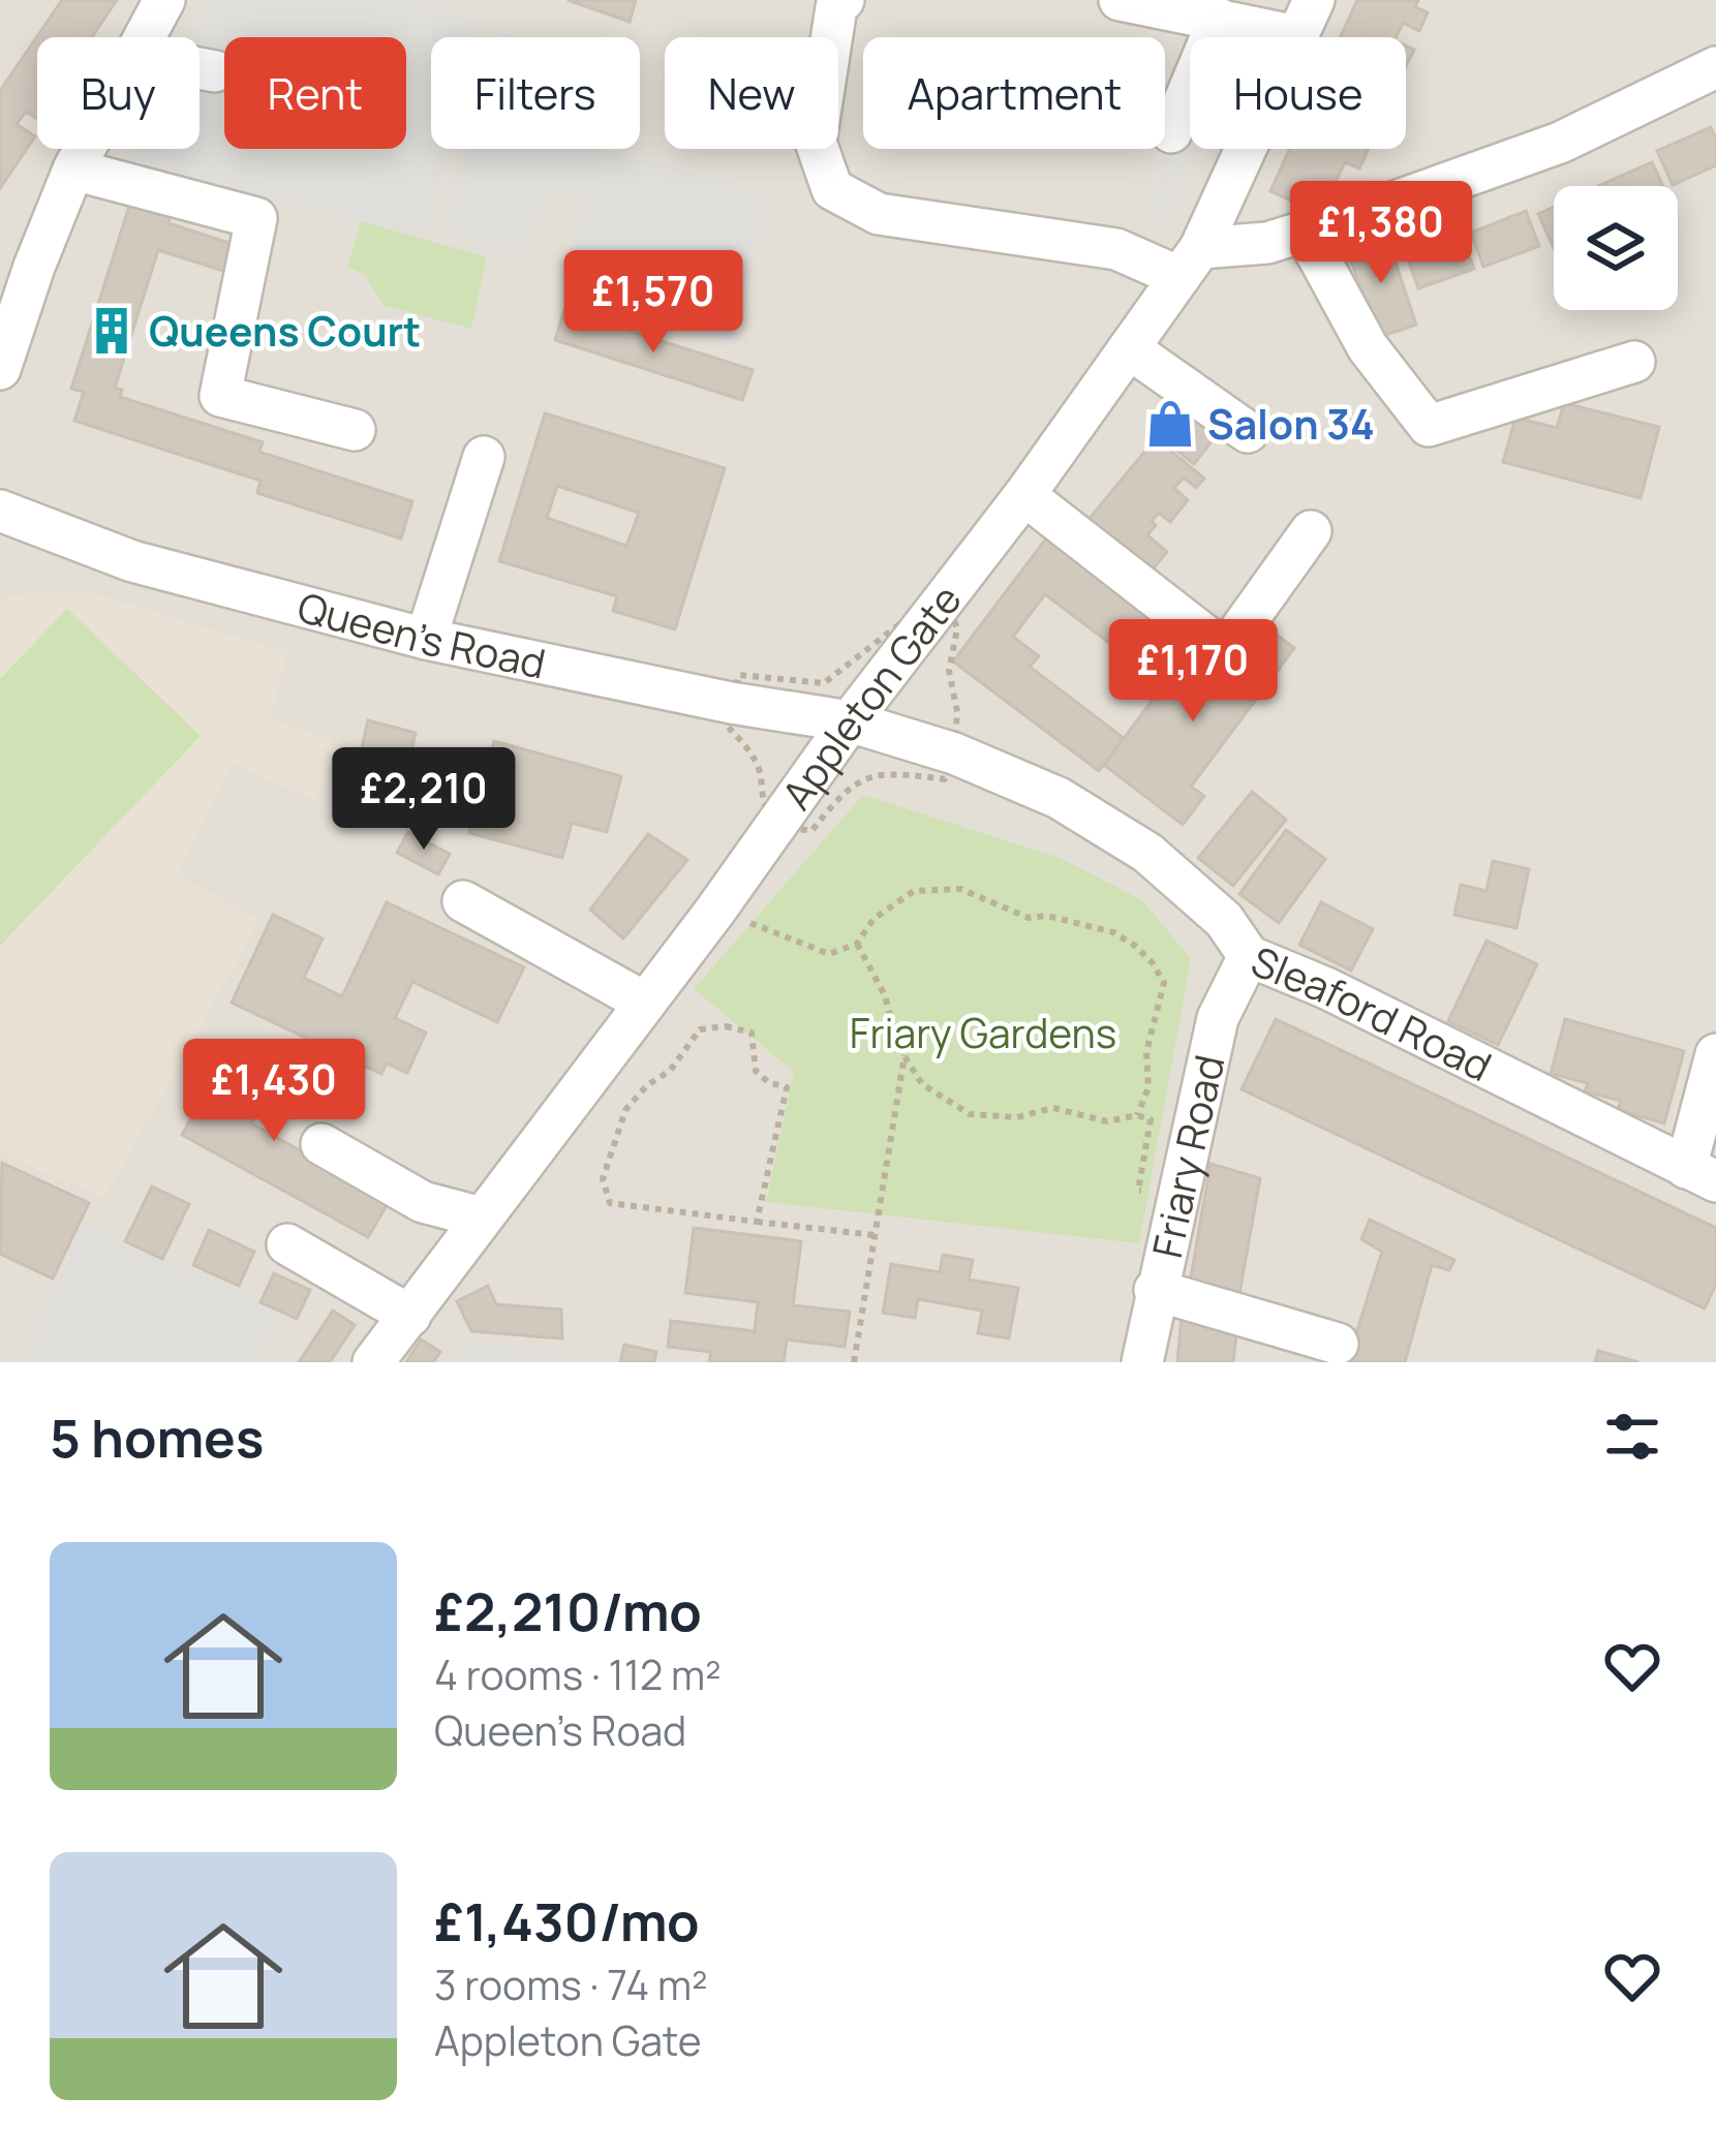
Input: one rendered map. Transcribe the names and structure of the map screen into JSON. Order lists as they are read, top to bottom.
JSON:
{
  "streets": {
    "street": [
      "Queen's Road",
      "Appleton Gate",
      "Sleaford Road",
      "Friary Road"
    ]
  },
  "crossings": [
    ["Queen's Road", "Appleton Gate"],
    ["Queen's Road", "Sleaford Road"],
    ["Appleton Gate", "Sleaford Road"],
    ["Sleaford Road", "Friary Road"]
  ],
  "parks": ["Friary Gardens"],
  "places": {
    "building": ["Queens Court"],
    "shop": ["Salon 34"]
  },
  "page": {
    "chip": [
      "Buy",
      "Rent",
      "Filters",
      "New",
      "Apartment",
      "House"
    ],
    "price": [
      "£1,380",
      "£1,570",
      "£1,170",
      "£2,210",
      "£1,430"
    ],
    "heading": "5 homes",
    "list": [
      {
        "name": "£2,210/mo",
        "note": "4 rooms · 112 m² · Queen's Road"
      },
      {
        "name": "£1,430/mo",
        "note": "3 rooms · 74 m² · Appleton Gate"
      }
    ]
  }
}
